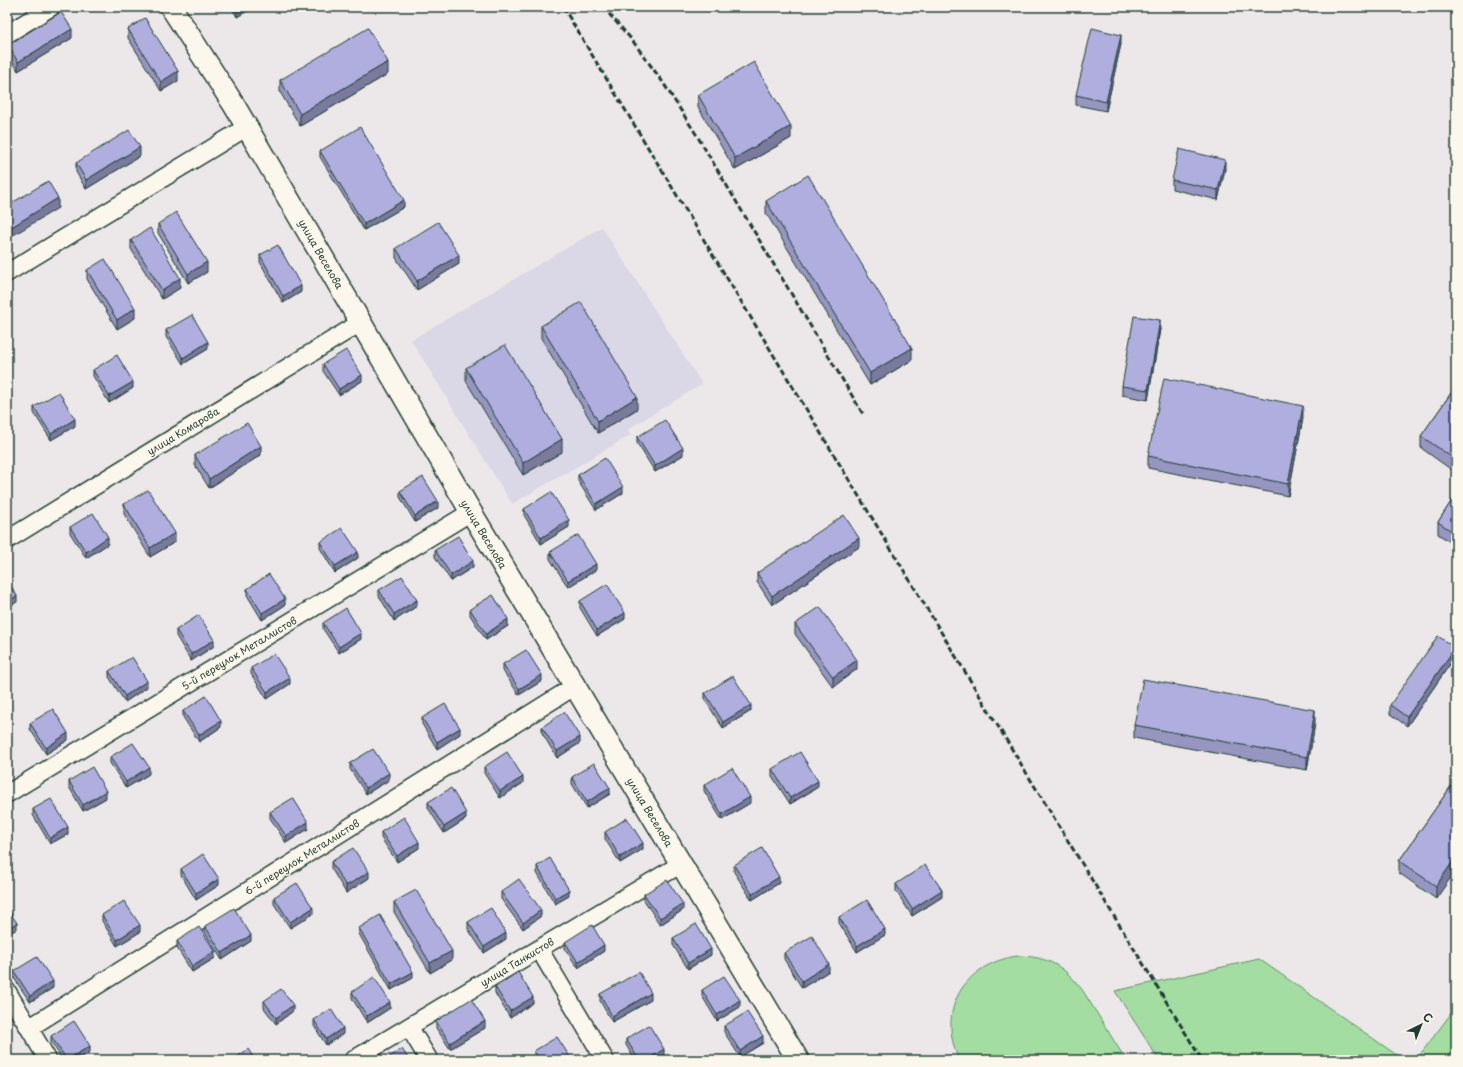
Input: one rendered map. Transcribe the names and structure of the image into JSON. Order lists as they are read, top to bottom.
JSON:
{
  "streets": {
    "street": [
      "улица Веселова",
      "улица Комарова",
      "5-й переулок Металлистов",
      "6-й переулок Металлистов",
      "улица Танкистов"
    ]
  },
  "crossings": [
    ["улица Веселова", "улица Комарова"],
    ["улица Веселова", "5-й переулок Металлистов"],
    ["улица Веселова", "6-й переулок Металлистов"],
    ["улица Веселова", "улица Танкистов"]
  ],
  "north": "top right"
}
